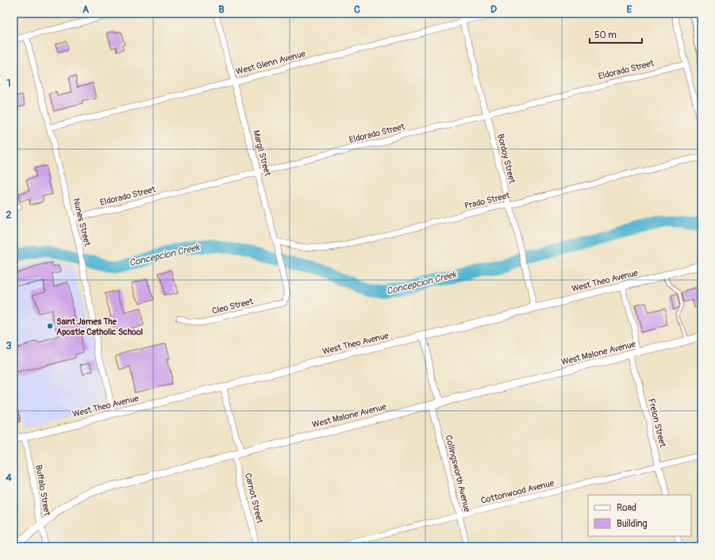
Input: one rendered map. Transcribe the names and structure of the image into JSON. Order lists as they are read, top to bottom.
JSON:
{
  "streets": {
    "street": [
      "West Glenn Avenue",
      "Eldorado Street",
      "Margil Street",
      "Bordoy Street",
      "Prado Street",
      "Nunes Street",
      "West Theo Avenue",
      "Cleo Street",
      "West Malone Avenue",
      "Frelon Street",
      "Collingsworth Avenue",
      "Buffalo Street",
      "Cottonwood Avenue",
      "Carnot Street"
    ]
  },
  "crossings": [
    ["West Glenn Avenue", "Margil Street"],
    ["West Glenn Avenue", "Bordoy Street"],
    ["West Glenn Avenue", "Nunes Street"],
    ["Eldorado Street", "Margil Street"],
    ["Eldorado Street", "Bordoy Street"],
    ["Eldorado Street", "Nunes Street"],
    ["Margil Street", "Prado Street"],
    ["Margil Street", "Cleo Street"],
    ["Bordoy Street", "Prado Street"],
    ["Bordoy Street", "West Theo Avenue"],
    ["Nunes Street", "West Theo Avenue"],
    ["West Theo Avenue", "Collingsworth Avenue"],
    ["West Theo Avenue", "Buffalo Street"],
    ["West Theo Avenue", "Carnot Street"],
    ["West Malone Avenue", "Frelon Street"],
    ["West Malone Avenue", "Collingsworth Avenue"],
    ["West Malone Avenue", "Buffalo Street"],
    ["West Malone Avenue", "Carnot Street"],
    ["Frelon Street", "Cottonwood Avenue"],
    ["Collingsworth Avenue", "Cottonwood Avenue"]
  ],
  "water": ["Concepcion Creek"],
  "places": ["Saint James The Apostle Catholic School"],
  "legend": ["Road", "Building"],
  "scale_bar": "50 m",
  "grid": {
    "columns": [
      "A",
      "B",
      "C",
      "D",
      "E"
    ],
    "rows": [
      "1",
      "2",
      "3",
      "4"
    ]
  }
}
